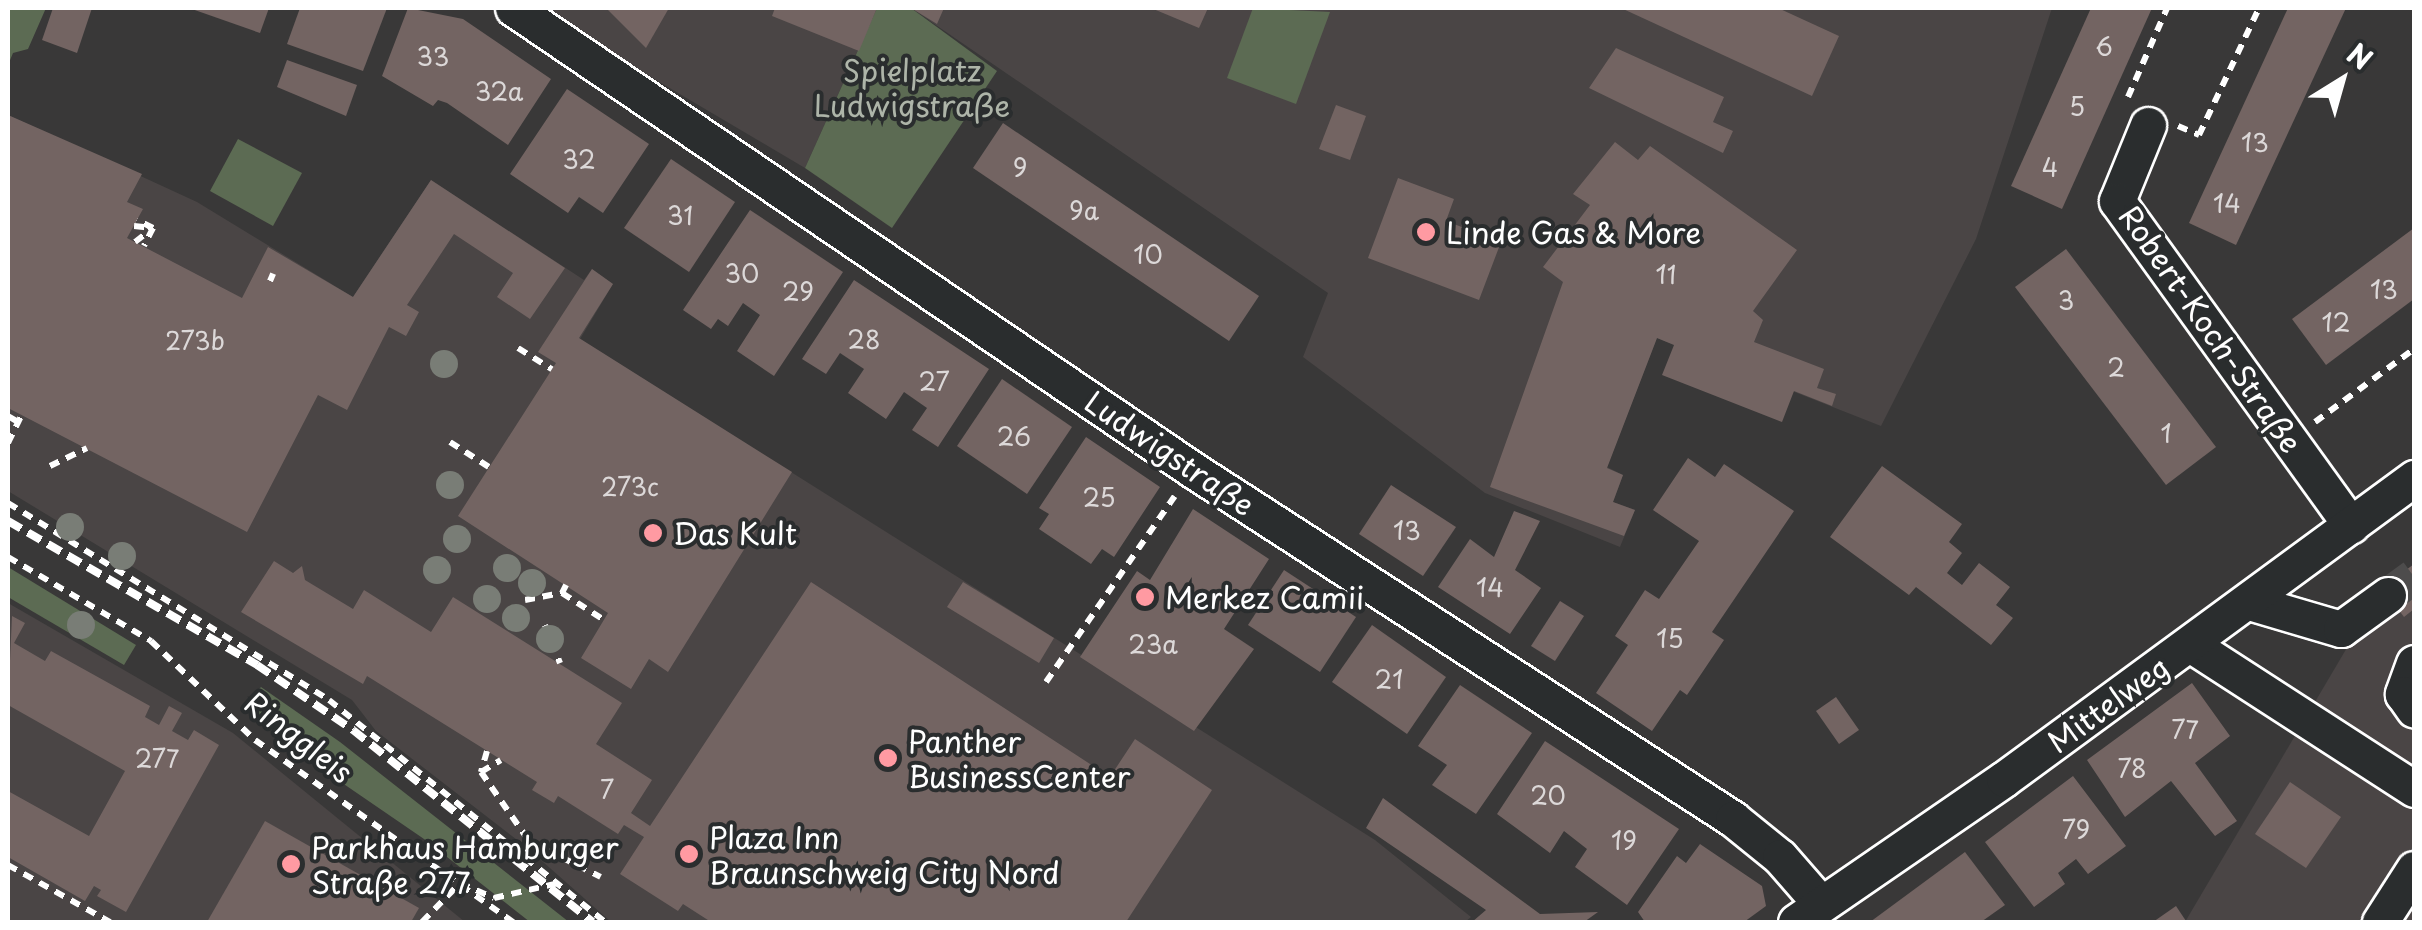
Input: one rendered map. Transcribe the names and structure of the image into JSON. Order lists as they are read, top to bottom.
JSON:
{
  "streets": {
    "street": ["Robert-Koch-Straße", "Ludwigstraße", "Mittelweg"],
    "path": ["Ringgleis"]
  },
  "crossings": [
    ["Robert-Koch-Straße", "Mittelweg"],
    ["Ludwigstraße", "Mittelweg"]
  ],
  "parks": ["Spielplatz Ludwigstraße"],
  "places": [
    "Linde Gas & More",
    "Das Kult",
    "Merkez Camii",
    "Panther BusinessCenter",
    "Plaza Inn Braunschweig City Nord",
    "Parkhaus Hamburger Straße 277"
  ],
  "house_numbers": [
    "6",
    "33",
    "32a",
    "5",
    "13",
    "32",
    "9",
    "4",
    "14",
    "9a",
    "31",
    "10",
    "30",
    "11",
    "13",
    "29",
    "3",
    "12",
    "28",
    "273b",
    "2",
    "27",
    "1",
    "26",
    "273c",
    "25",
    "13",
    "14",
    "15",
    "23a",
    "21",
    "77",
    "277",
    "78",
    "7",
    "20",
    "79",
    "19"
  ],
  "north": "top right"
}
